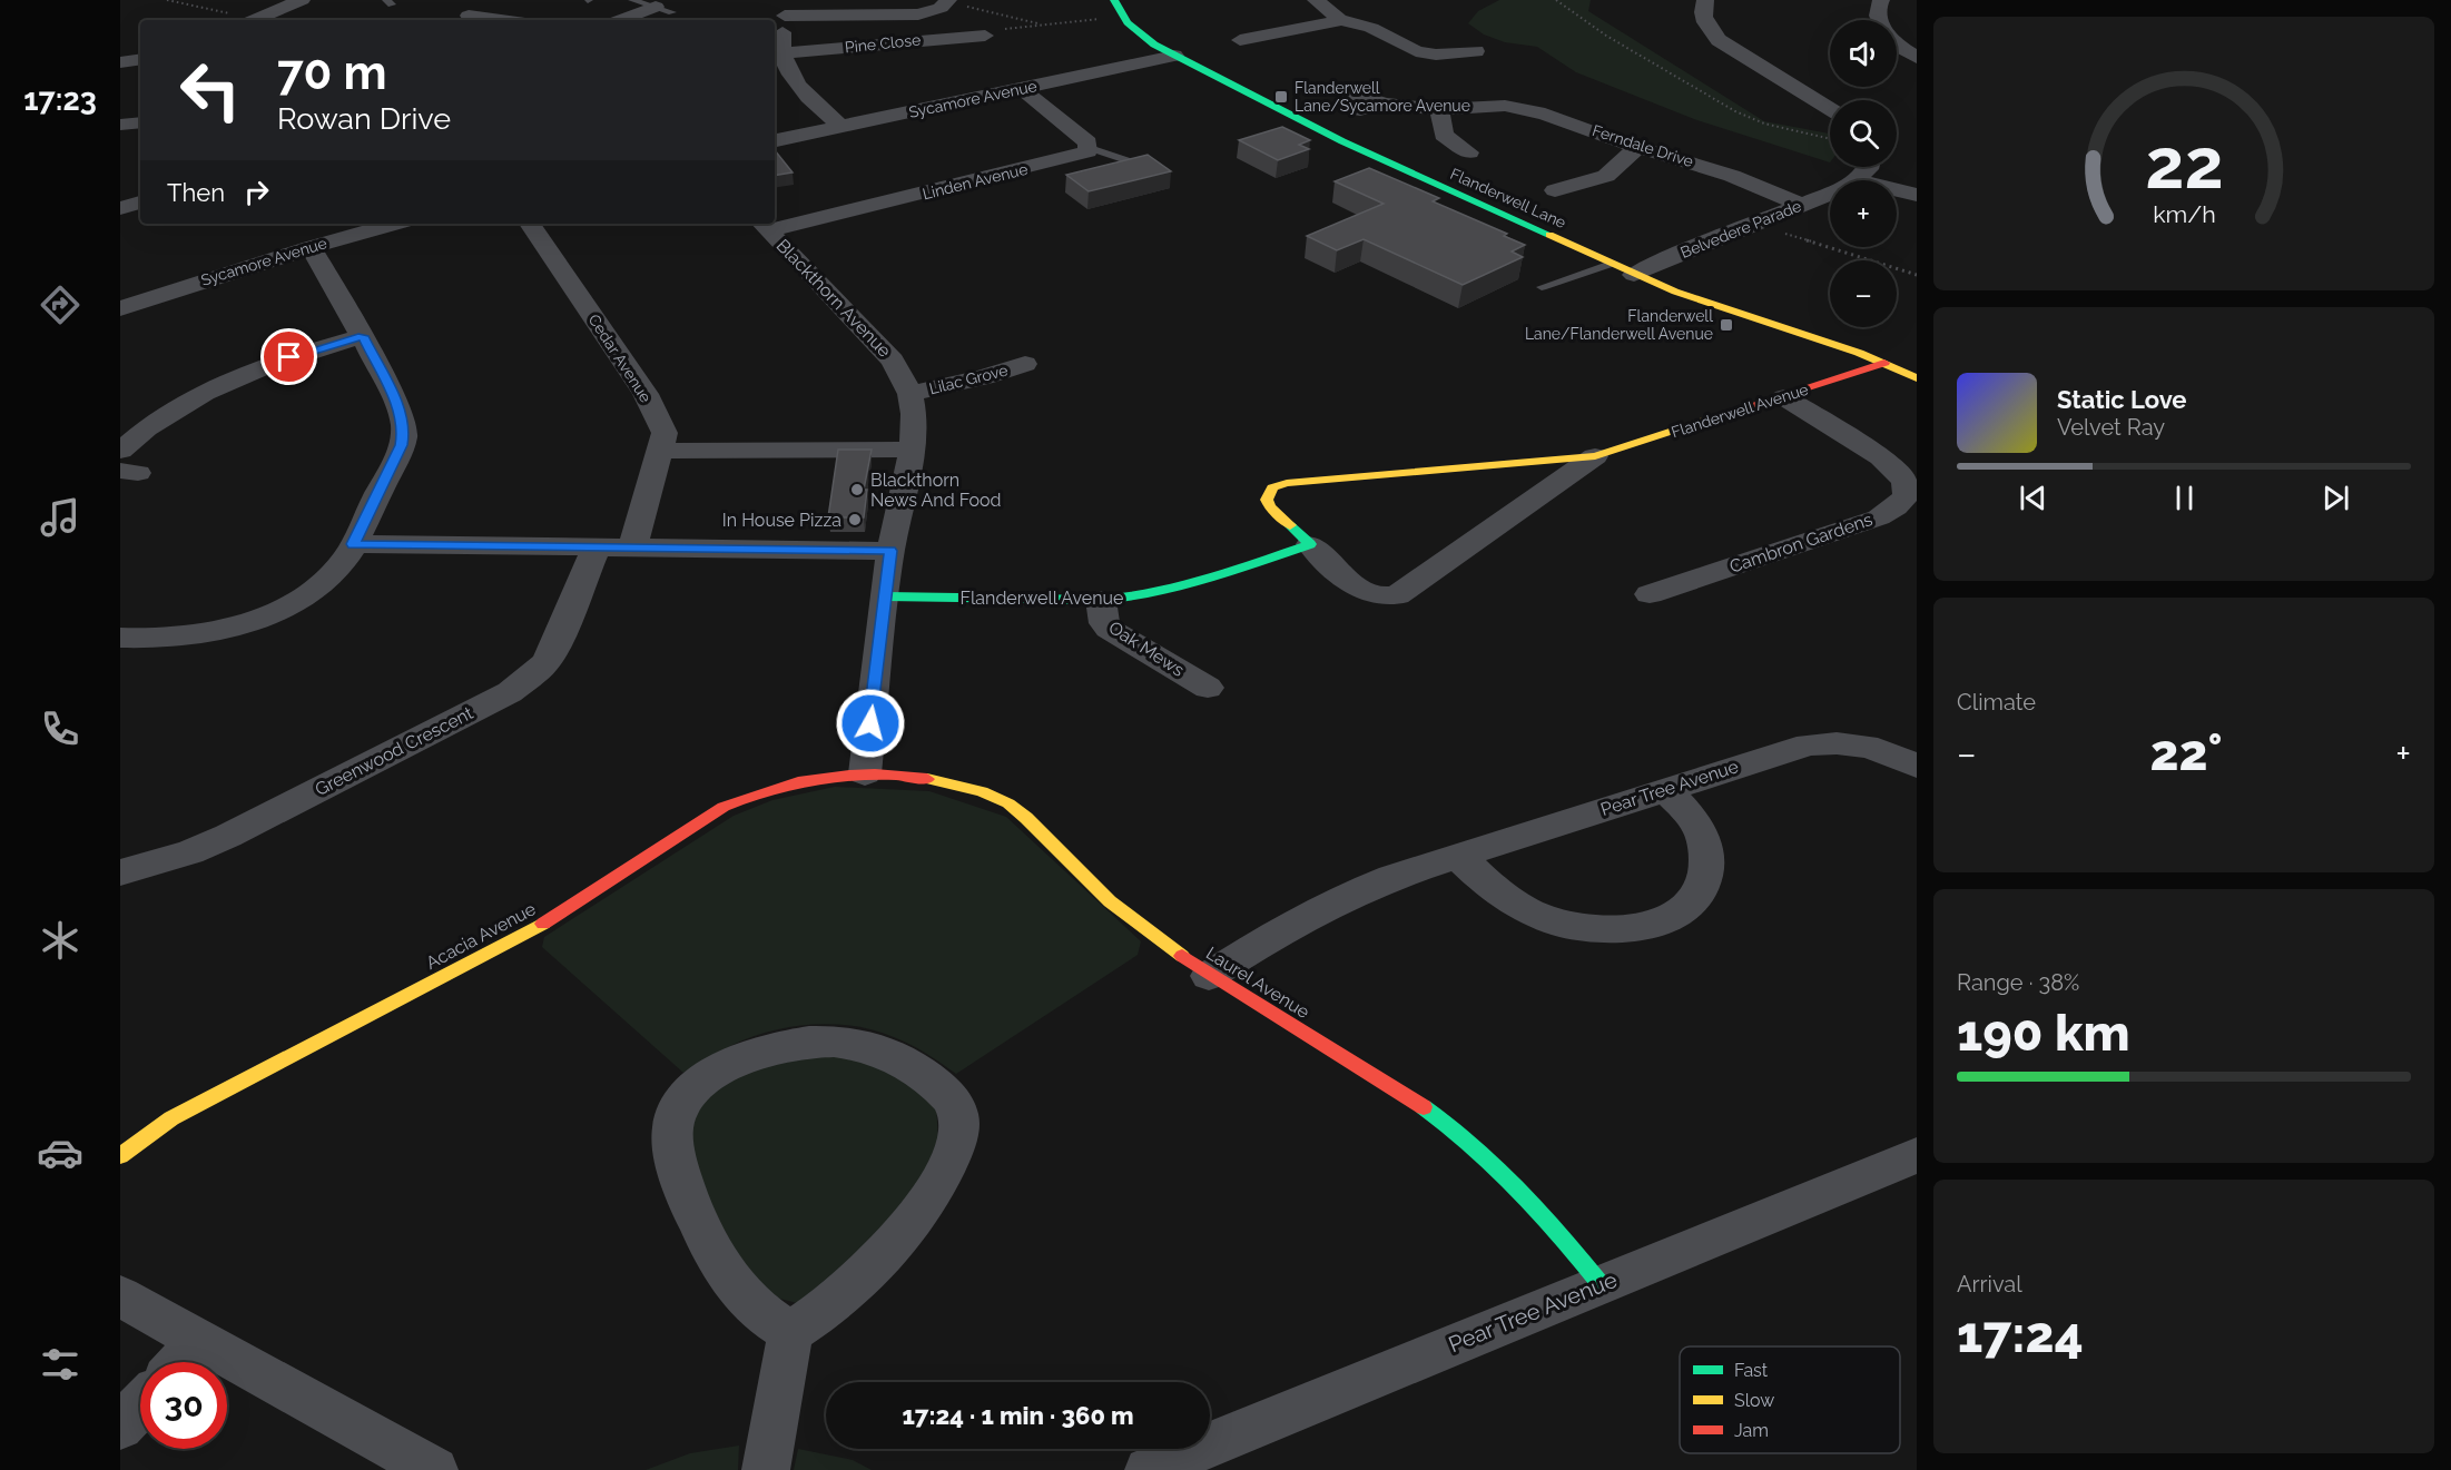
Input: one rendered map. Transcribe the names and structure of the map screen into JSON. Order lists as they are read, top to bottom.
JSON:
{
  "streets": {
    "street": [
      "Pine Close",
      "Sycamore Avenue",
      "Ferndale Drive",
      "Linden Avenue",
      "Flanderwell Lane",
      "Belvedere Parade",
      "Blackthorn Avenue",
      "Cedar Avenue",
      "Lilac Grove",
      "Flanderwell Avenue",
      "Cambron Gardens",
      "Oak Mews",
      "Greenwood Crescent",
      "Pear Tree Avenue",
      "Acacia Avenue",
      "Laurel Avenue"
    ]
  },
  "crossings": [
    ["Sycamore Avenue", "Flanderwell Lane"],
    ["Ferndale Drive", "Belvedere Parade"],
    ["Flanderwell Lane", "Belvedere Parade"],
    ["Flanderwell Lane", "Flanderwell Avenue"],
    ["Blackthorn Avenue", "Lilac Grove"],
    ["Blackthorn Avenue", "Flanderwell Avenue"],
    ["Blackthorn Avenue", "Acacia Avenue"],
    ["Blackthorn Avenue", "Laurel Avenue"],
    ["Flanderwell Avenue", "Cambron Gardens"],
    ["Flanderwell Avenue", "Oak Mews"],
    ["Pear Tree Avenue", "Laurel Avenue"],
    ["Acacia Avenue", "Laurel Avenue"]
  ],
  "places": {
    "transit": ["Flanderwell Lane/Sycamore Avenue", "Flanderwell Lane/Flanderwell Avenue"],
    "other": ["Blackthorn News And Food", "In House Pizza"]
  },
  "legend": ["Fast", "Slow", "Jam"],
  "page": {
    "tabs": "17:23",
    "map_buttons": ["+", "−"],
    "turn": ["70 m", "Rowan Drive"],
    "then": "Then",
    "song": ["Static Love", "Velvet Ray"],
    "tile": [
      "Climate",
      ["Range · 38%", "190 km"],
      ["Arrival", "17:24"]
    ],
    "heat": ["−", "22°", "+"],
    "limit": "30",
    "trip": "17:24 · 1 min · 360 m",
    "gauge": ["22", "km/h"]
  }
}
